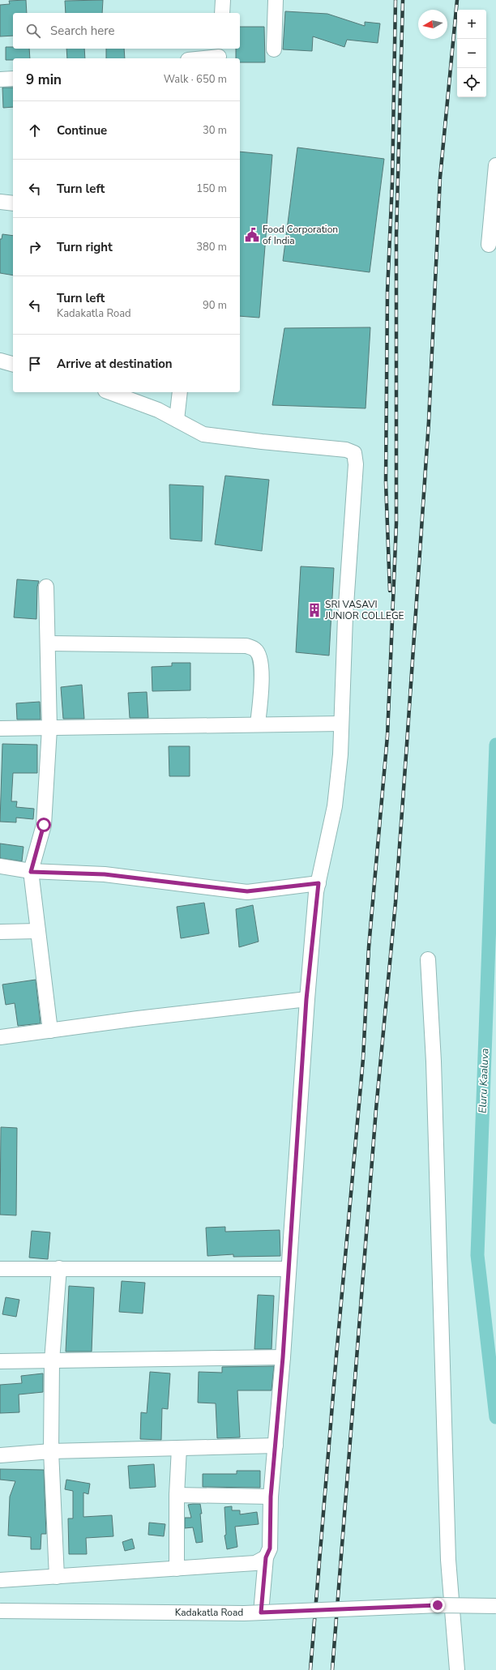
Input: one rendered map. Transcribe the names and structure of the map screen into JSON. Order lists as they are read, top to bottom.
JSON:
{
  "streets": {
    "street": ["Kadakatla Road"]
  },
  "water": ["Eluru Kaaluva"],
  "places": {
    "public building": ["Food Corporation of India"],
    "building": ["SRI VASAVI JUNIOR COLLEGE"]
  },
  "north": "left",
  "page": {
    "map_buttons": ["+", "−"],
    "search": "Search here",
    "heading": ["9 min", "Walk · 650 m"],
    "list": [
      ["Continue", "30 m"],
      ["Turn left", "150 m"],
      ["Turn right", "380 m"],
      ["Turn left", "Kadakatla Road", "90 m"],
      "Arrive at destination"
    ]
  }
}
